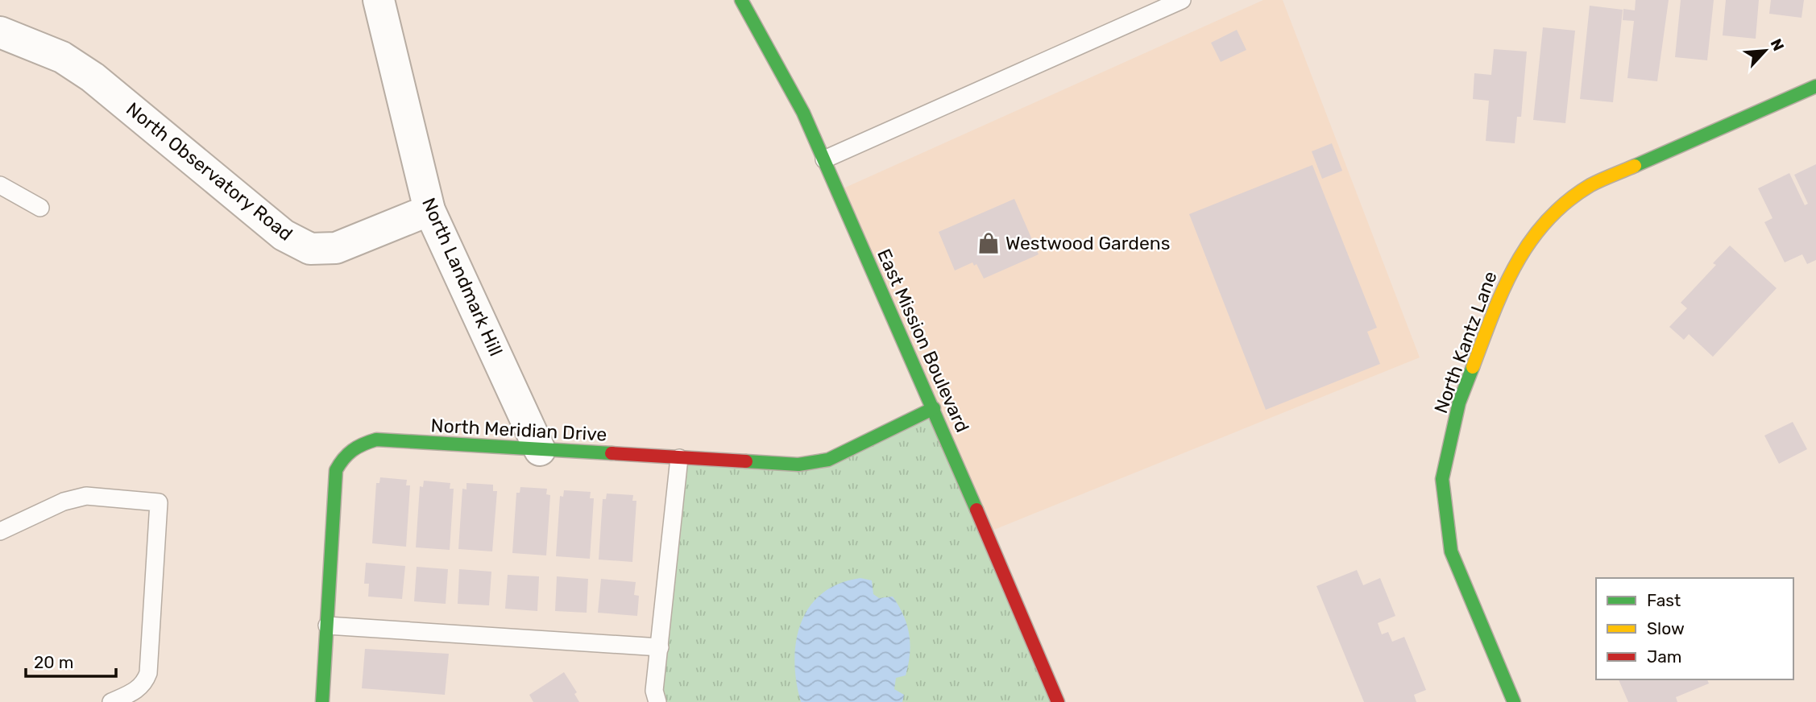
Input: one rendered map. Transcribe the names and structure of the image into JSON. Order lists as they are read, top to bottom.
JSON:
{
  "streets": {
    "street": [
      "North Observatory Road",
      "North Landmark Hill",
      "East Mission Boulevard",
      "North Kantz Lane",
      "North Meridian Drive"
    ]
  },
  "crossings": [
    ["North Observatory Road", "North Landmark Hill"],
    ["North Landmark Hill", "North Meridian Drive"],
    ["East Mission Boulevard", "North Meridian Drive"]
  ],
  "places": {
    "shop": ["Westwood Gardens"]
  },
  "legend": ["Fast", "Slow", "Jam"],
  "scale_bar": "20 m",
  "north": "top right"
}
